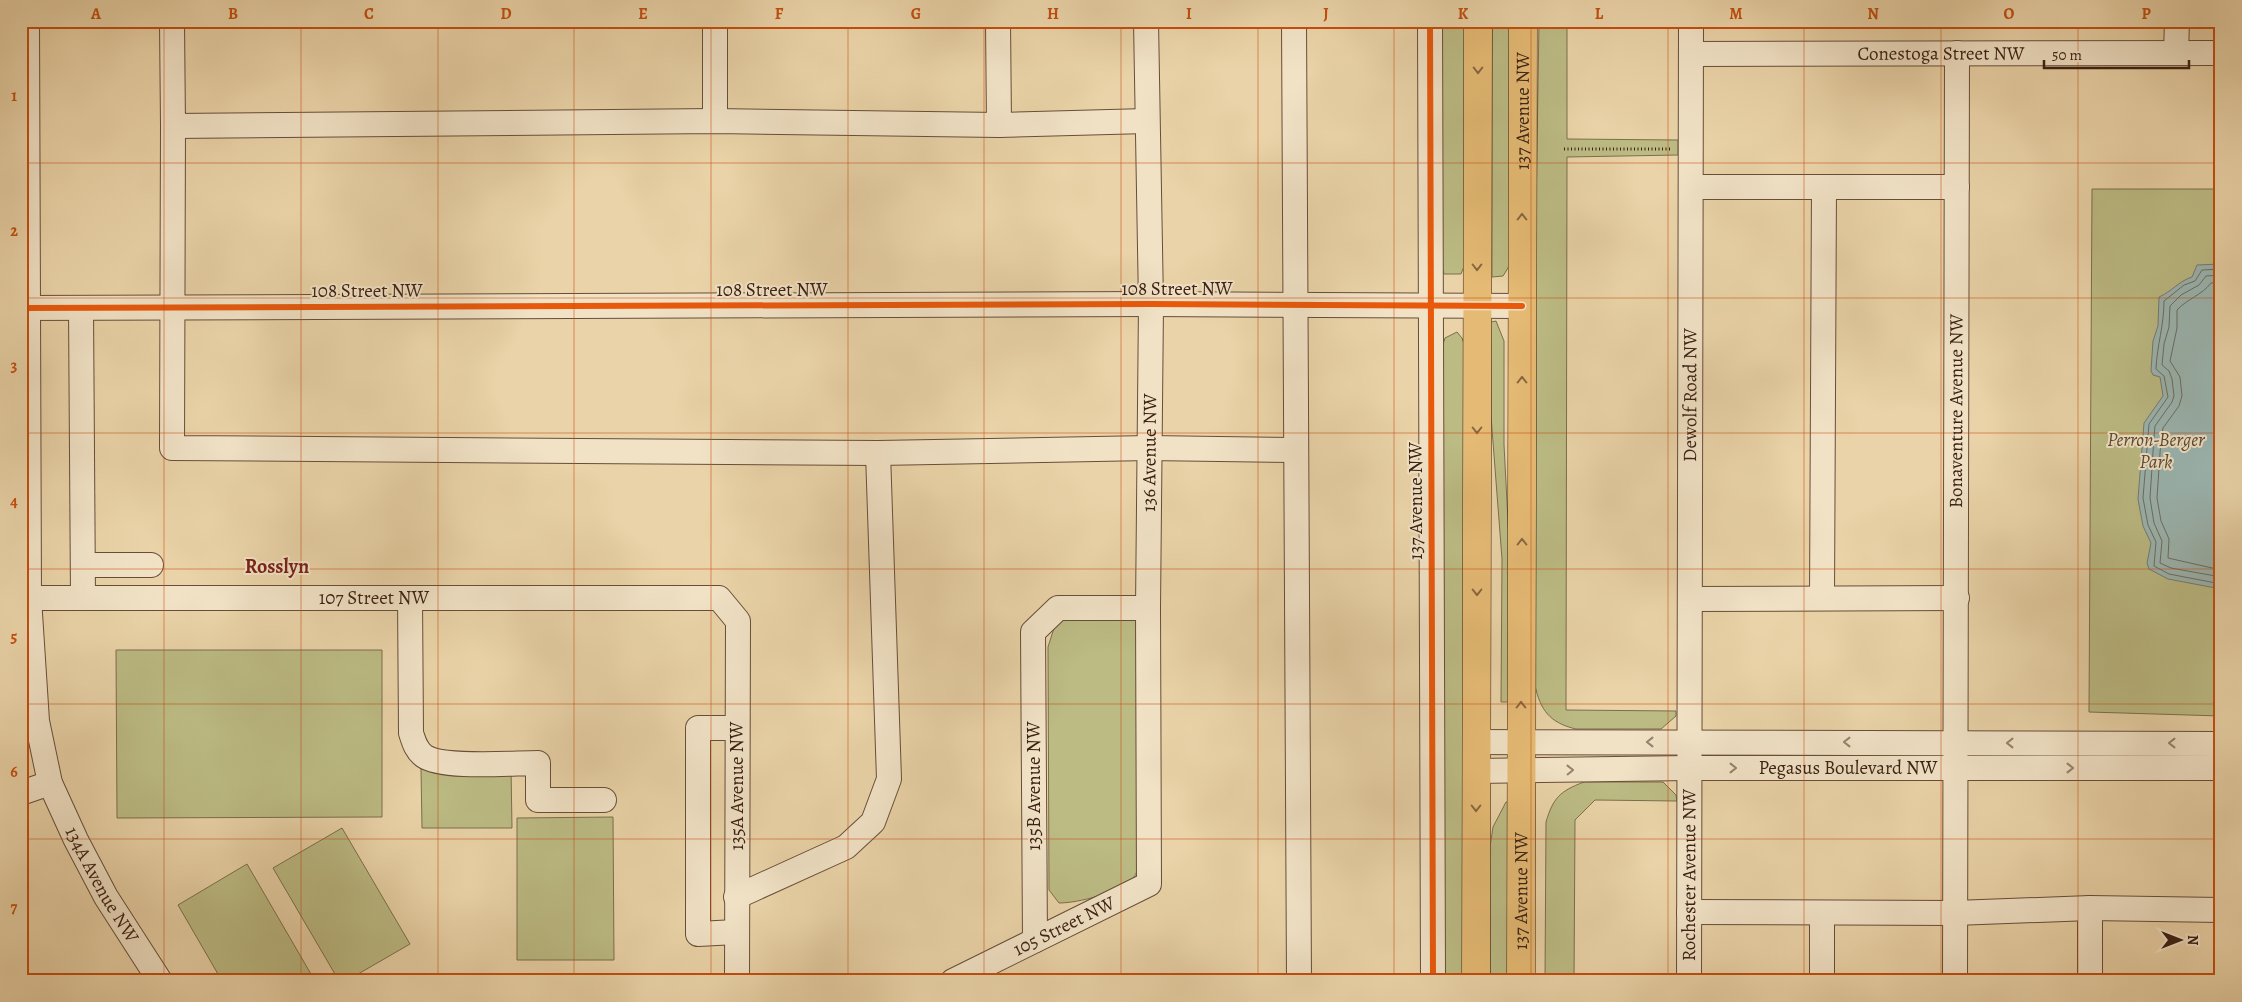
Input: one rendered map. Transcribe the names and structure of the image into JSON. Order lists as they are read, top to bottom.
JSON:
{
  "streets": {
    "main road": ["137 Avenue NW"],
    "street": [
      "Conestoga Street NW",
      "108 Street NW",
      "Dewolf Road NW",
      "Bonaventure Avenue NW",
      "136 Avenue NW",
      "107 Street NW",
      "Pegasus Boulevard NW",
      "135A Avenue NW",
      "135B Avenue NW",
      "Rochester Avenue NW",
      "134A Avenue NW",
      "105 Street NW"
    ]
  },
  "crossings": [
    ["Conestoga Street NW", "Dewolf Road NW"],
    ["Conestoga Street NW", "Bonaventure Avenue NW"],
    ["137 Avenue NW", "108 Street NW"],
    ["137 Avenue NW", "Pegasus Boulevard NW"],
    ["108 Street NW", "136 Avenue NW"],
    ["108 Street NW", "134A Avenue NW"],
    ["Dewolf Road NW", "Pegasus Boulevard NW"],
    ["Dewolf Road NW", "Rochester Avenue NW"],
    ["Bonaventure Avenue NW", "Pegasus Boulevard NW"],
    ["136 Avenue NW", "135B Avenue NW"],
    ["136 Avenue NW", "105 Street NW"],
    ["107 Street NW", "135A Avenue NW"],
    ["107 Street NW", "134A Avenue NW"],
    ["Pegasus Boulevard NW", "Rochester Avenue NW"],
    ["135B Avenue NW", "105 Street NW"]
  ],
  "districts": ["Rosslyn"],
  "parks": ["Perron-Berger Park"],
  "scale_bar": "50 m",
  "north": "right",
  "grid": {
    "columns": [
      "A",
      "B",
      "C",
      "D",
      "E",
      "F",
      "G",
      "H",
      "I",
      "J",
      "K",
      "L",
      "M",
      "N",
      "O",
      "P"
    ],
    "rows": [
      "1",
      "2",
      "3",
      "4",
      "5",
      "6",
      "7"
    ]
  }
}
